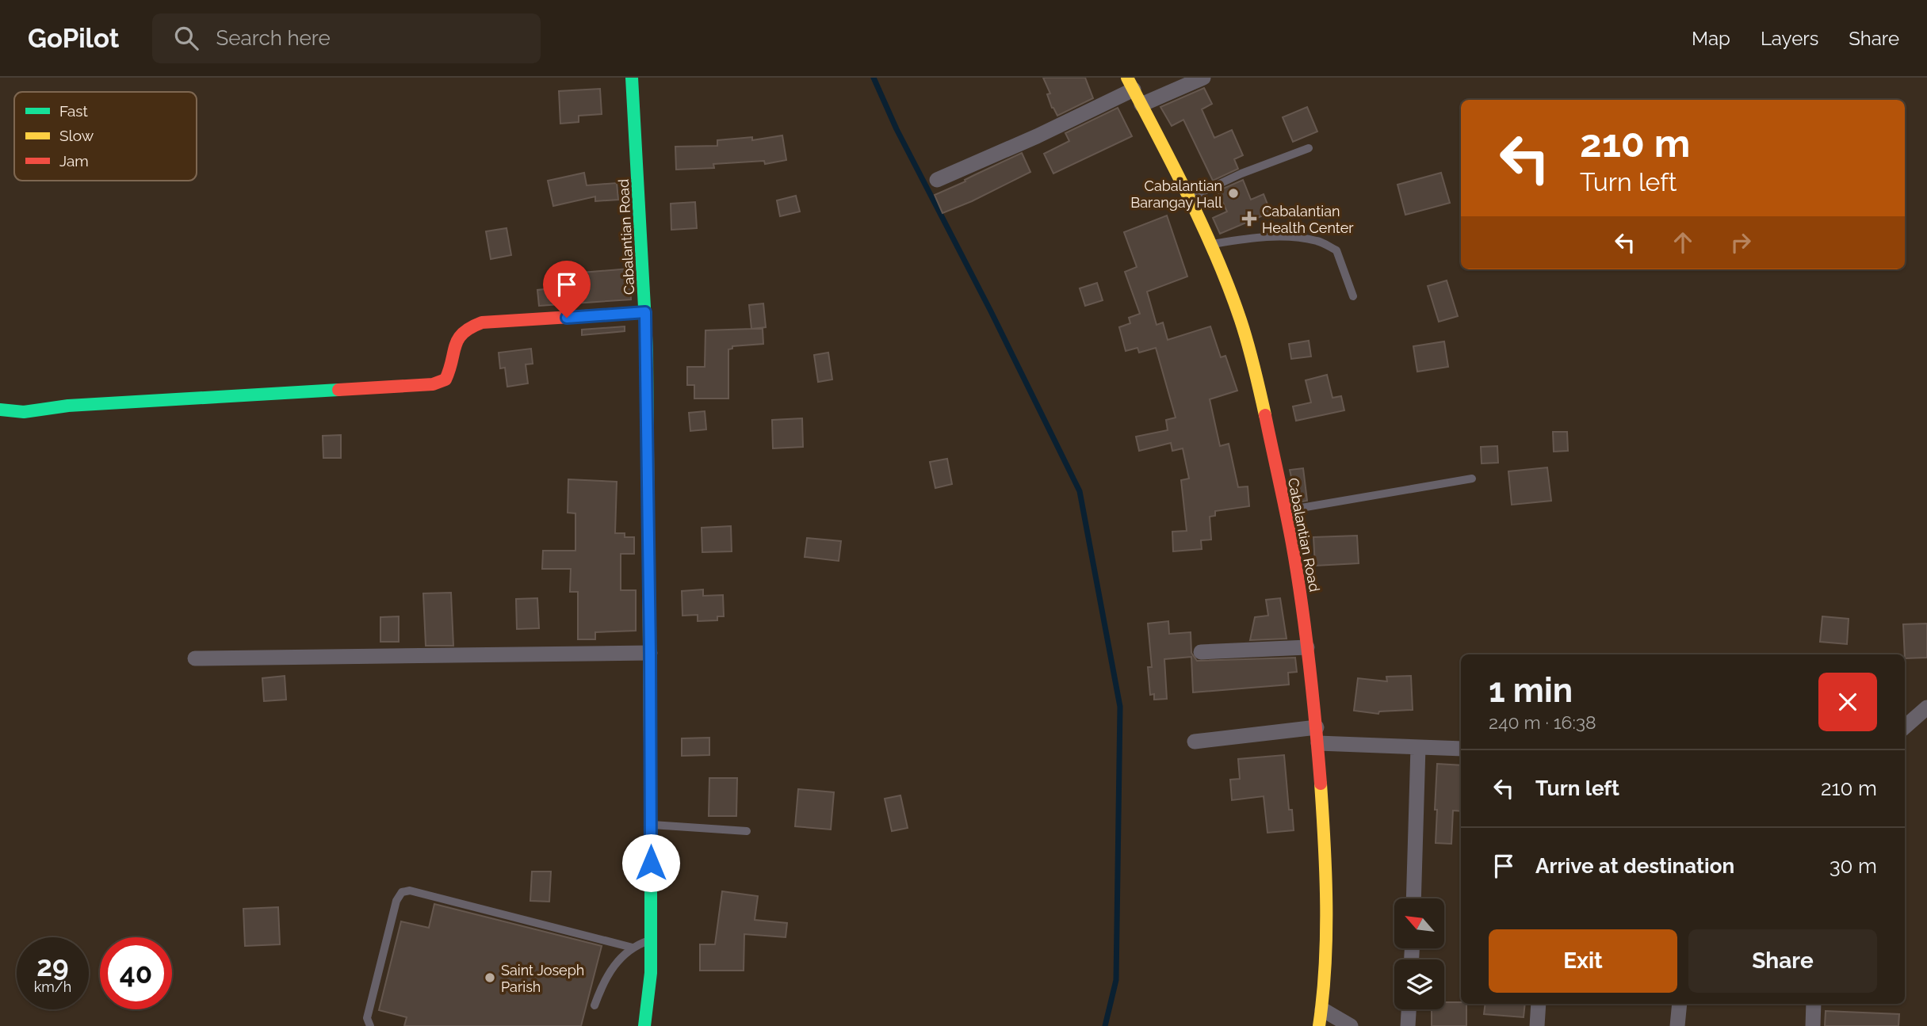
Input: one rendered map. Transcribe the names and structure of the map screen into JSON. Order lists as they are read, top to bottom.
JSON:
{
  "streets": {
    "street": ["Cabalantian Road"]
  },
  "places": {
    "other": ["Cabalantian Barangay Hall", "Saint Joseph Parish"],
    "health": ["Cabalantian Health Center"]
  },
  "legend": ["Fast", "Slow", "Jam"],
  "north": "top left",
  "page": {
    "header": "GoPilot",
    "search": "Search here",
    "nav": ["Map", "Layers", "Share"],
    "turn": ["210 m", "Turn left"],
    "heading": ["1 min", "240 m · 16:38"],
    "list": [
      {
        "name": "Turn left",
        "value": "210 m"
      },
      {
        "name": "Arrive at destination",
        "value": "30 m"
      }
    ],
    "buttons": ["Exit", "Share"],
    "speed": "29 km/h",
    "limit": "40"
  }
}
